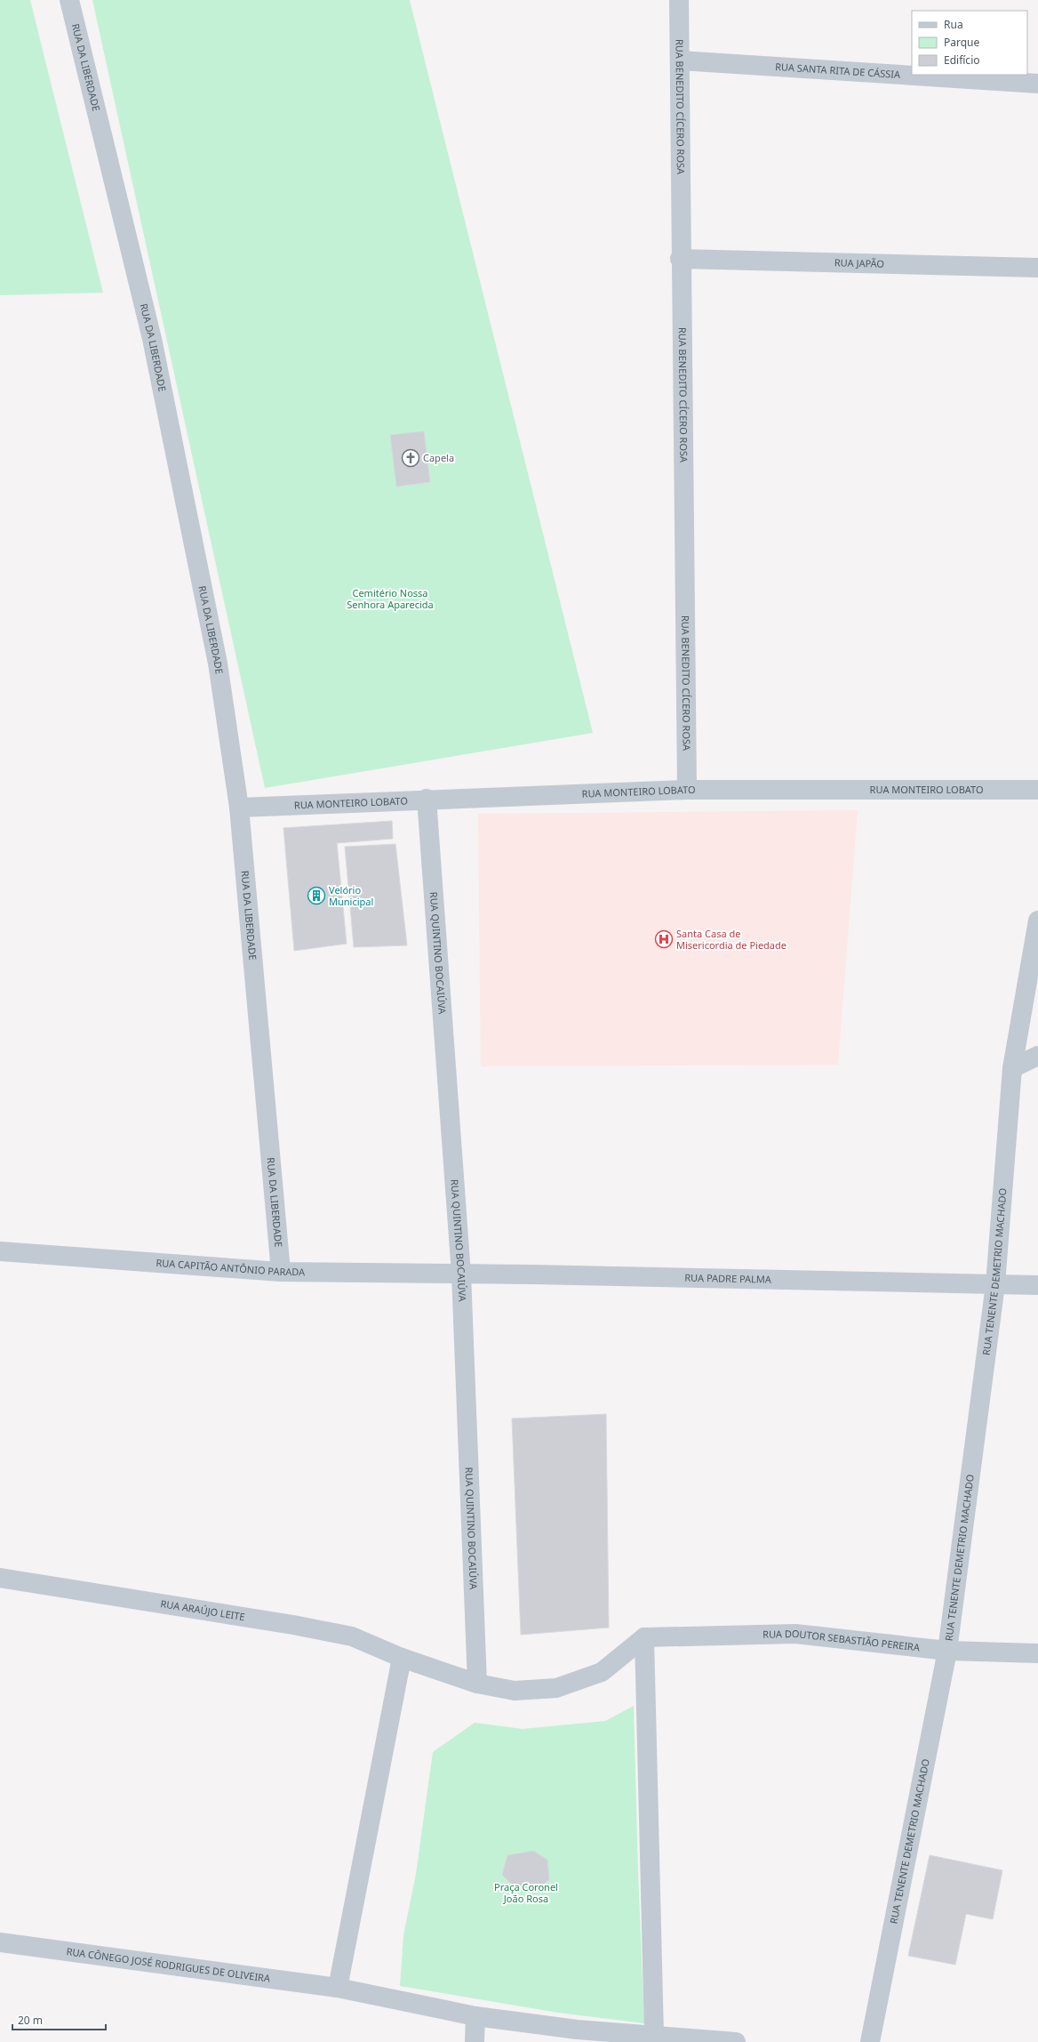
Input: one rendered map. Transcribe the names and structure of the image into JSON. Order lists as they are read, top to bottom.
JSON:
{
  "streets": {
    "street": [
      "RUA DA LIBERDADE",
      "RUA SANTA RITA DE CÁSSIA",
      "RUA BENEDITO CÍCERO ROSA",
      "RUA JAPÃO",
      "RUA MONTEIRO LOBATO",
      "RUA QUINTINO BOCAIÚVA",
      "RUA CAPITÃO ANTÔNIO PARADA",
      "RUA TENENTE DEMETRIO MACHADO",
      "RUA PADRE PALMA",
      "RUA ARAÚJO LEITE",
      "RUA DOUTOR SEBASTIÃO PEREIRA",
      "RUA CÔNEGO JOSÉ RODRIGUES DE OLIVEIRA"
    ]
  },
  "crossings": [
    ["RUA DA LIBERDADE", "RUA MONTEIRO LOBATO"],
    ["RUA DA LIBERDADE", "RUA CAPITÃO ANTÔNIO PARADA"],
    ["RUA SANTA RITA DE CÁSSIA", "RUA BENEDITO CÍCERO ROSA"],
    ["RUA BENEDITO CÍCERO ROSA", "RUA JAPÃO"],
    ["RUA BENEDITO CÍCERO ROSA", "RUA MONTEIRO LOBATO"],
    ["RUA MONTEIRO LOBATO", "RUA QUINTINO BOCAIÚVA"],
    ["RUA QUINTINO BOCAIÚVA", "RUA CAPITÃO ANTÔNIO PARADA"],
    ["RUA QUINTINO BOCAIÚVA", "RUA PADRE PALMA"],
    ["RUA CAPITÃO ANTÔNIO PARADA", "RUA PADRE PALMA"],
    ["RUA TENENTE DEMETRIO MACHADO", "RUA PADRE PALMA"],
    ["RUA TENENTE DEMETRIO MACHADO", "RUA DOUTOR SEBASTIÃO PEREIRA"]
  ],
  "parks": ["Cemitério Nossa Senhora Aparecida", "Praça Coronel João Rosa"],
  "places": {
    "church": ["Capela"],
    "building": ["Velório Municipal"],
    "hospital": ["Santa Casa de Misericordia de Piedade"]
  },
  "legend": ["Rua", "Parque", "Edifício"],
  "scale_bar": "20 m"
}
